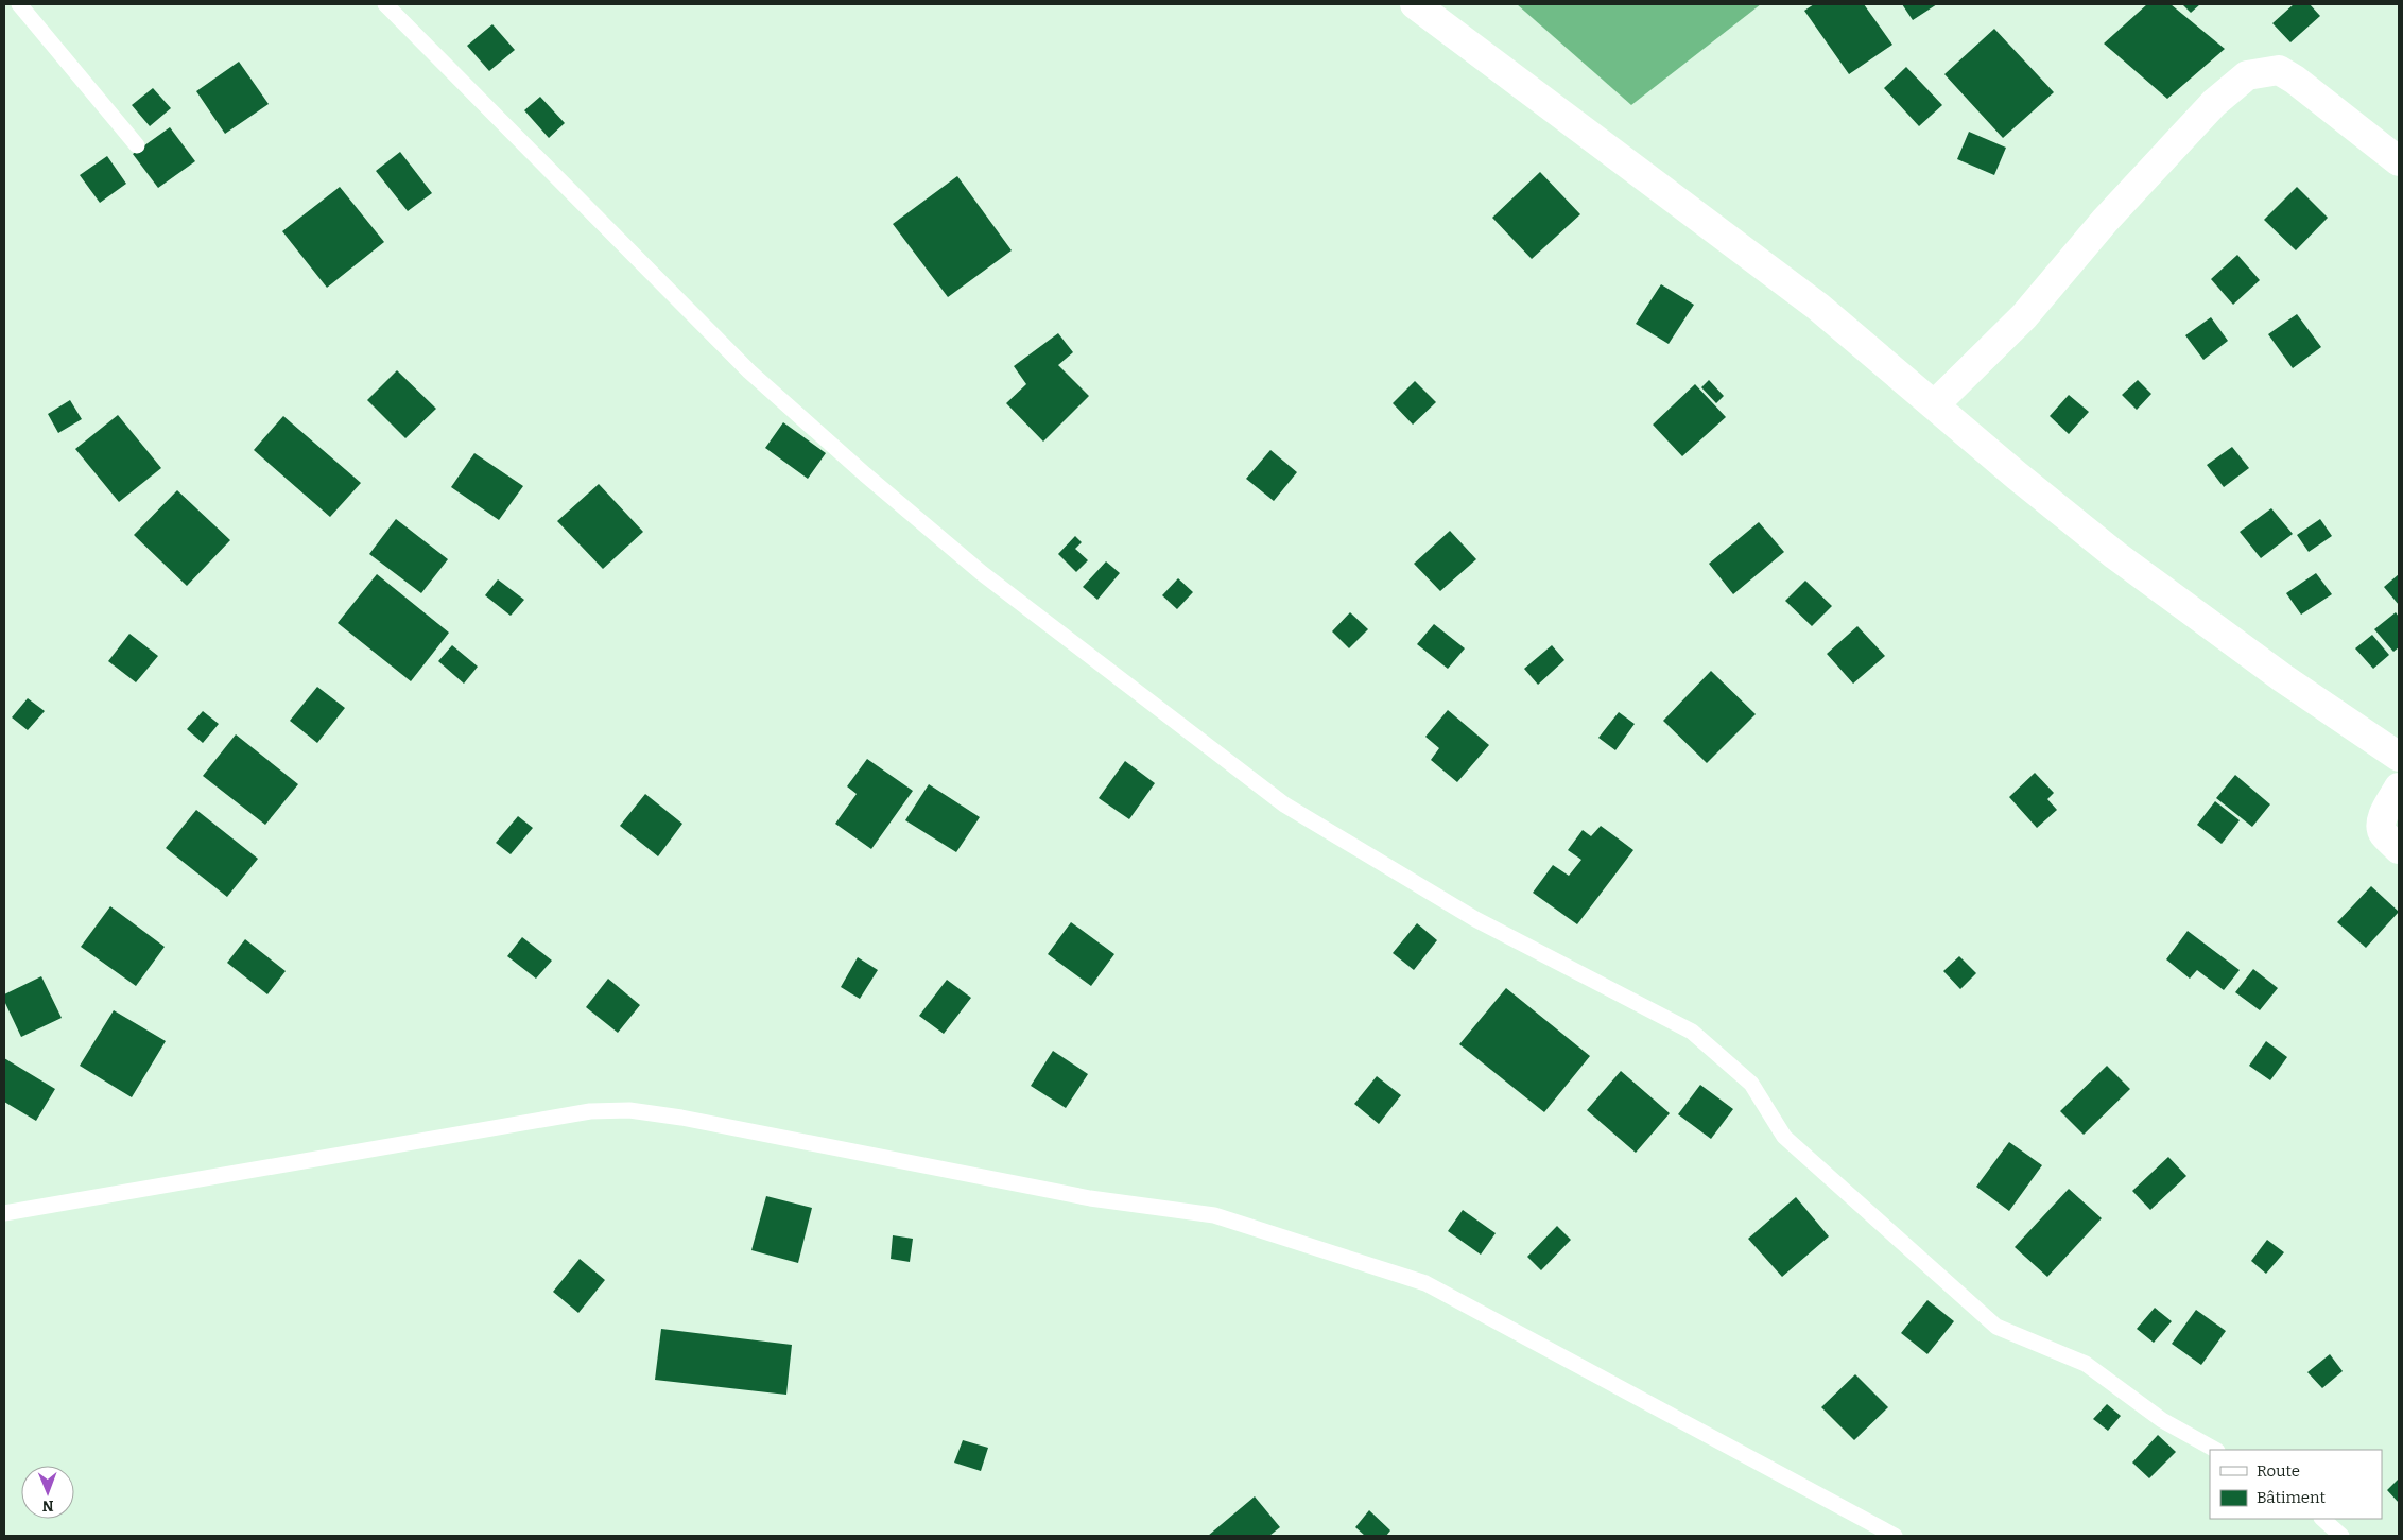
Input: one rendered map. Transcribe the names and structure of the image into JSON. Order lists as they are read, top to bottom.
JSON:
{
  "legend": ["Route", "Bâtiment"],
  "north": "bottom"
}
